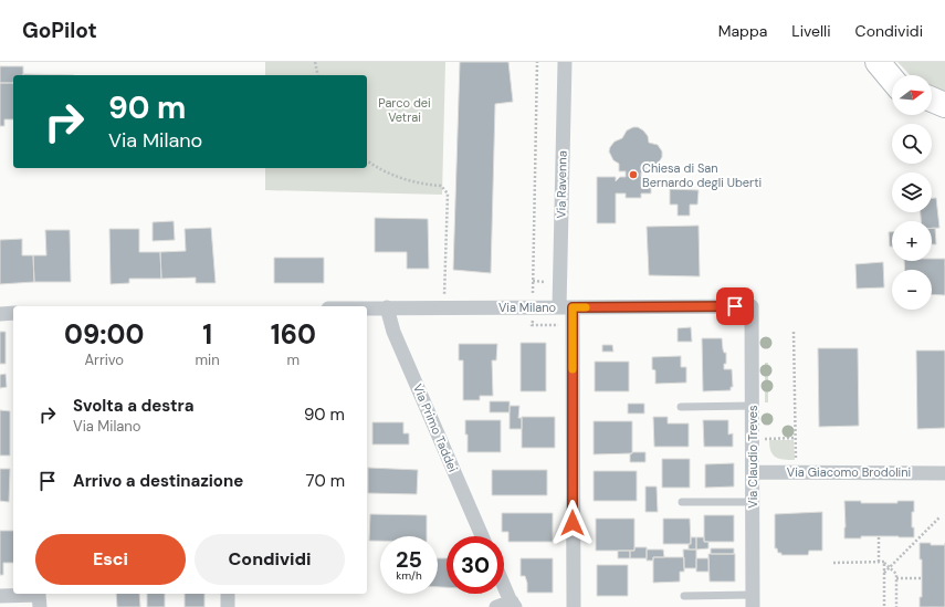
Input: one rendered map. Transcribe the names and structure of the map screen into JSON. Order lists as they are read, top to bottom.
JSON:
{
  "streets": {
    "street": [
      "Via Ravenna",
      "Via Milano",
      "Via Primo Taddei",
      "Via Claudio Treves",
      "Via Giacomo Brodolini"
    ]
  },
  "crossings": [
    ["Via Ravenna", "Via Milano"],
    ["Via Milano", "Via Primo Taddei"],
    ["Via Milano", "Via Claudio Treves"],
    ["Via Claudio Treves", "Via Giacomo Brodolini"]
  ],
  "parks": ["Parco dei Vetrai"],
  "places": ["Chiesa di San Bernardo degli Uberti"],
  "north": "right",
  "page": {
    "header": "GoPilot",
    "nav": ["Mappa", "Livelli", "Condividi"],
    "map_buttons": ["+", "−"],
    "turn": ["90 m", "Via Milano"],
    "eta": [
      "09:00",
      "Arrivo",
      "1",
      "min",
      "160",
      "m"
    ],
    "list": [
      {
        "name": "Svolta a destra",
        "note": "Via Milano",
        "value": "90 m"
      },
      {
        "name": "Arrivo a destinazione",
        "value": "70 m"
      }
    ],
    "buttons": ["Esci", "Condividi"],
    "speed": "25 km/h",
    "limit": "30"
  }
}
